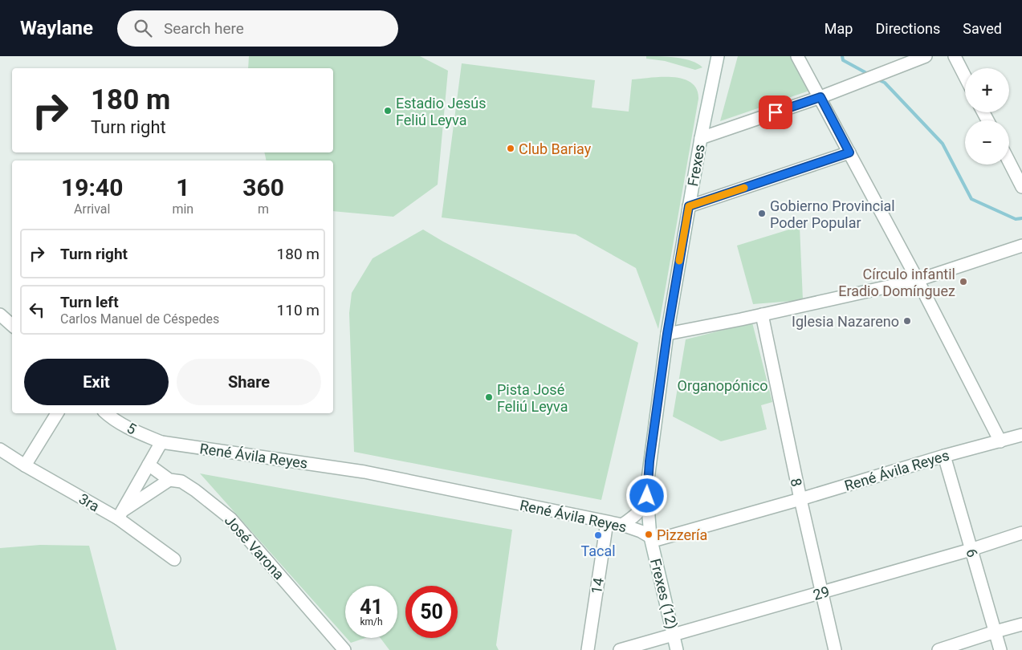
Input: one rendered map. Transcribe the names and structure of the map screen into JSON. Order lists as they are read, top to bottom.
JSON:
{
  "streets": {
    "street": [
      "Frexes",
      "5",
      "René Ávila Reyes",
      "8",
      "3ra",
      "José Varona",
      "6",
      "14",
      "29",
      "Frexes (12)"
    ]
  },
  "crossings": [
    ["Frexes", "René Ávila Reyes"],
    ["Frexes", "Frexes (12)"],
    ["5", "René Ávila Reyes"],
    ["René Ávila Reyes", "8"],
    ["René Ávila Reyes", "6"],
    ["René Ávila Reyes", "14"],
    ["René Ávila Reyes", "Frexes (12)"],
    ["8", "29"],
    ["6", "29"],
    ["29", "Frexes (12)"]
  ],
  "parks": ["Organopónico"],
  "places": [
    "Estadio Jesús Feliú Leyva",
    "Club Bariay",
    "Gobierno Provincial Poder Popular",
    "Círculo infantil Eradio Domínguez",
    "Iglesia Nazareno",
    "Pista José Feliú Leyva",
    "Pizzería",
    "Tacal"
  ],
  "page": {
    "header": "Waylane",
    "search": "Search here",
    "nav": ["Map", "Directions", "Saved"],
    "map_buttons": ["+", "−"],
    "turn": ["180 m", "Turn right"],
    "eta": [
      "19:40",
      "Arrival",
      "1",
      "min",
      "360",
      "m"
    ],
    "list": [
      {
        "name": "Turn right",
        "value": "180 m"
      },
      {
        "name": "Turn left",
        "note": "Carlos Manuel de Céspedes",
        "value": "110 m"
      }
    ],
    "buttons": ["Exit", "Share"],
    "speed": "41 km/h",
    "limit": "50"
  }
}
